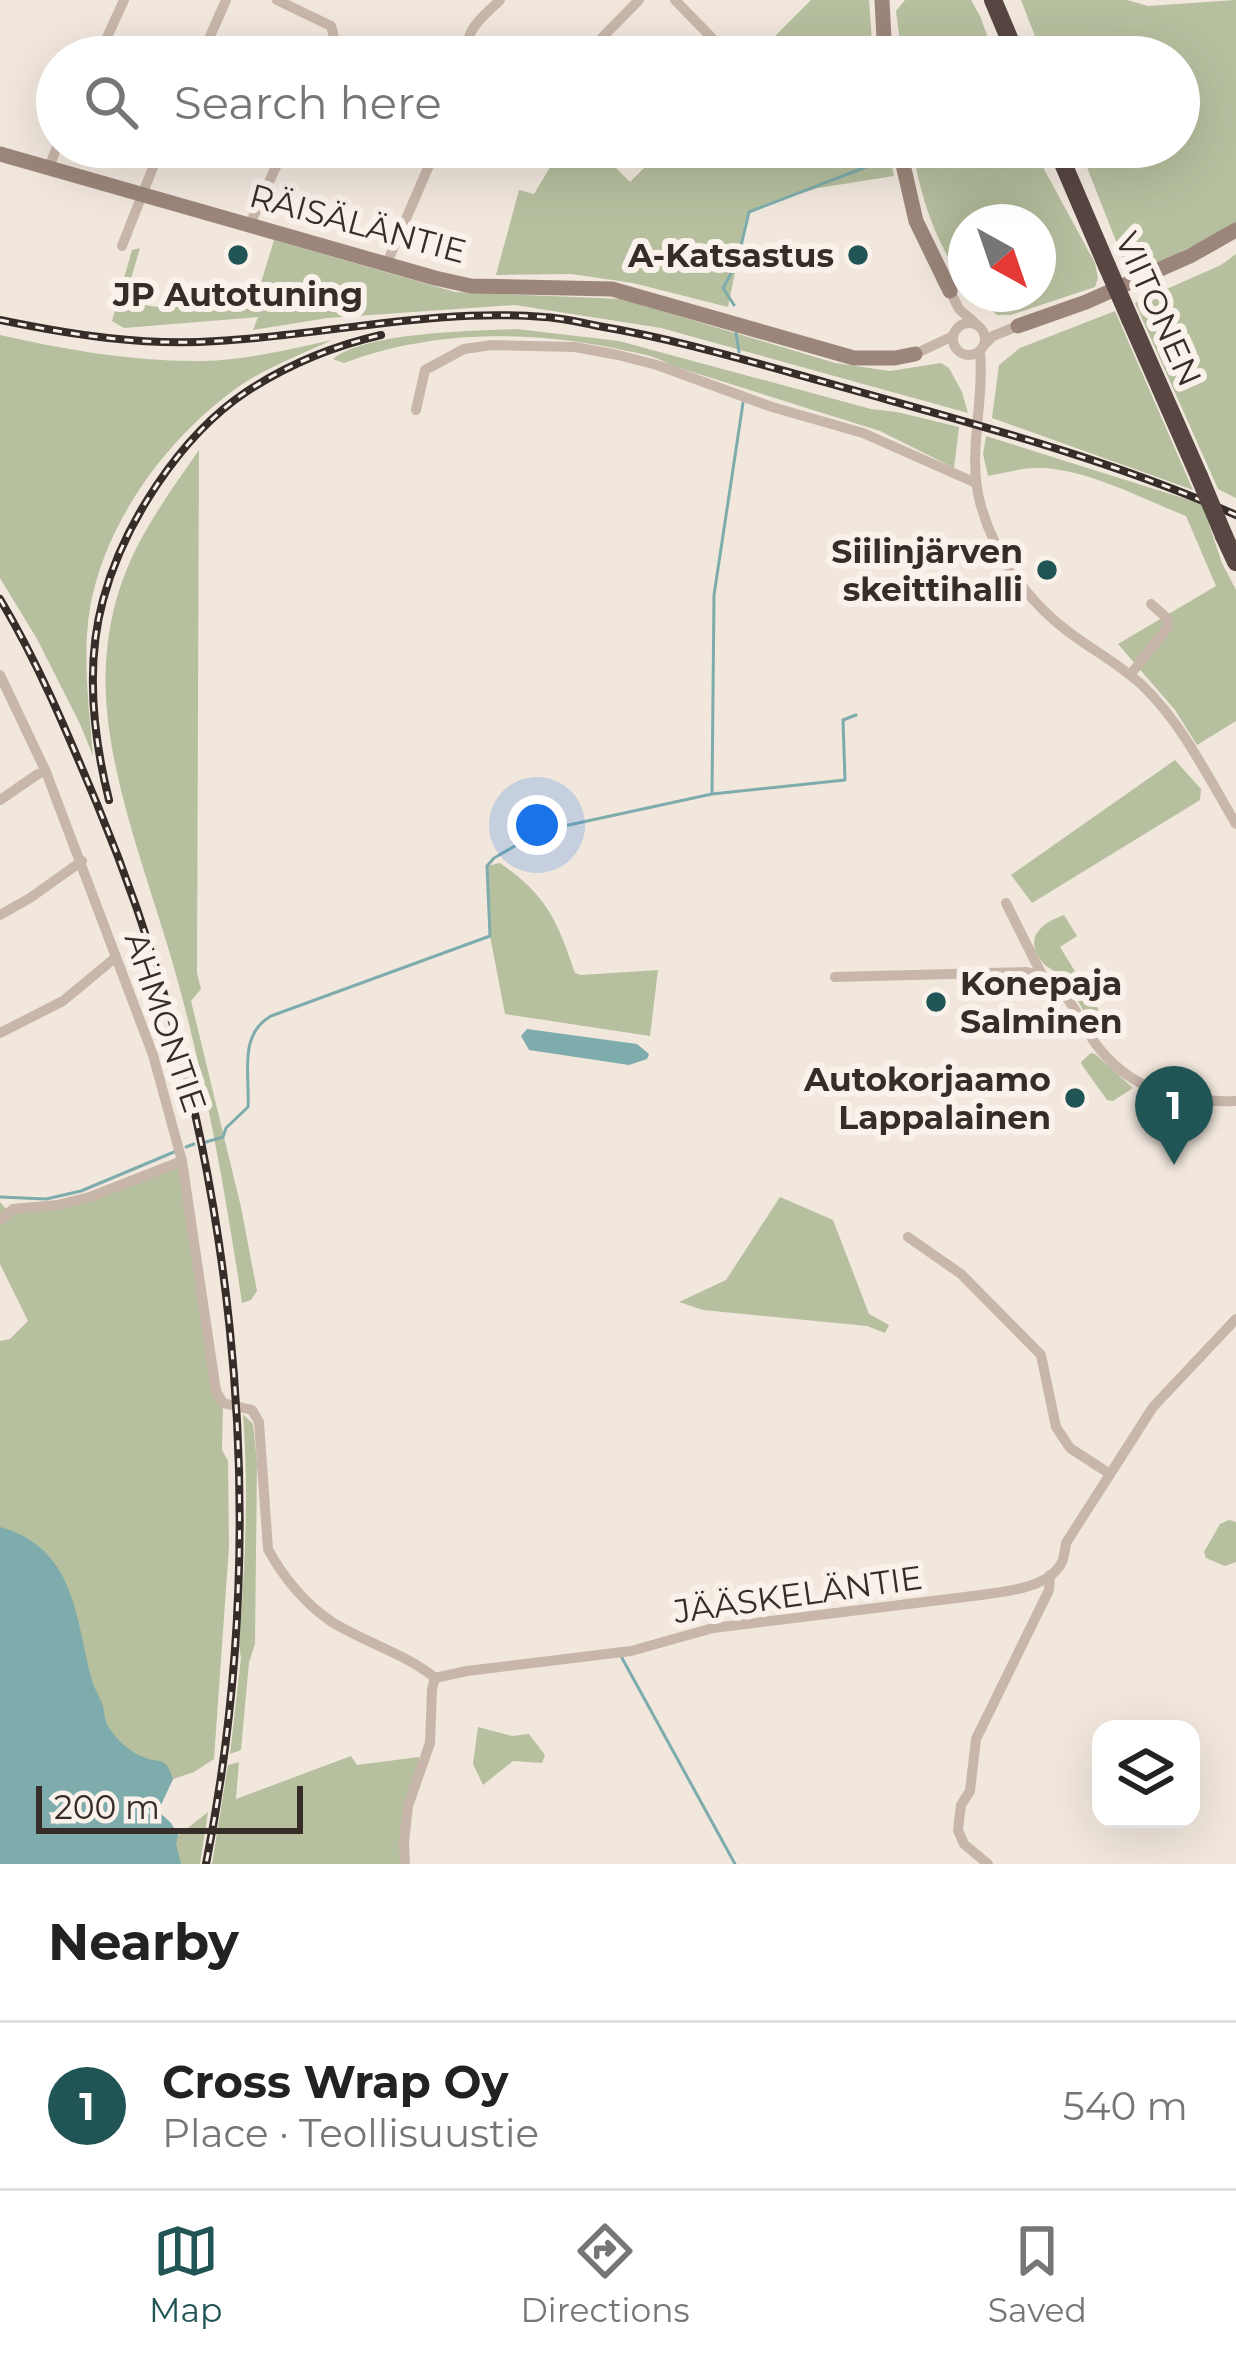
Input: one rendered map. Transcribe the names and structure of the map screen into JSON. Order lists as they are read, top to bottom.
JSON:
{
  "streets": {
    "highway": ["VIITONEN"],
    "street": ["RÄISÄLÄNTIE", "AHMONTIE", "JÄÄSKELÄNTIE"]
  },
  "crossings": [
    ["AHMONTIE", "JÄÄSKELÄNTIE"]
  ],
  "places": [
    "JP Autotuning",
    "A-Katsastus",
    "Siilinjärven skeittihalli",
    "Konepaja Salminen",
    "Autokorjaamo Lappalainen"
  ],
  "scale_bar": "200 m",
  "north": "bottom right",
  "page": {
    "search": "Search here",
    "pins": "1",
    "scale": "200 m",
    "heading": "Nearby",
    "list": [
      {
        "mark": "1",
        "name": "Cross Wrap Oy",
        "note": "Place · Teollisuustie",
        "value": "540 m"
      }
    ],
    "nav": ["Map", "Directions", "Saved"]
  }
}
